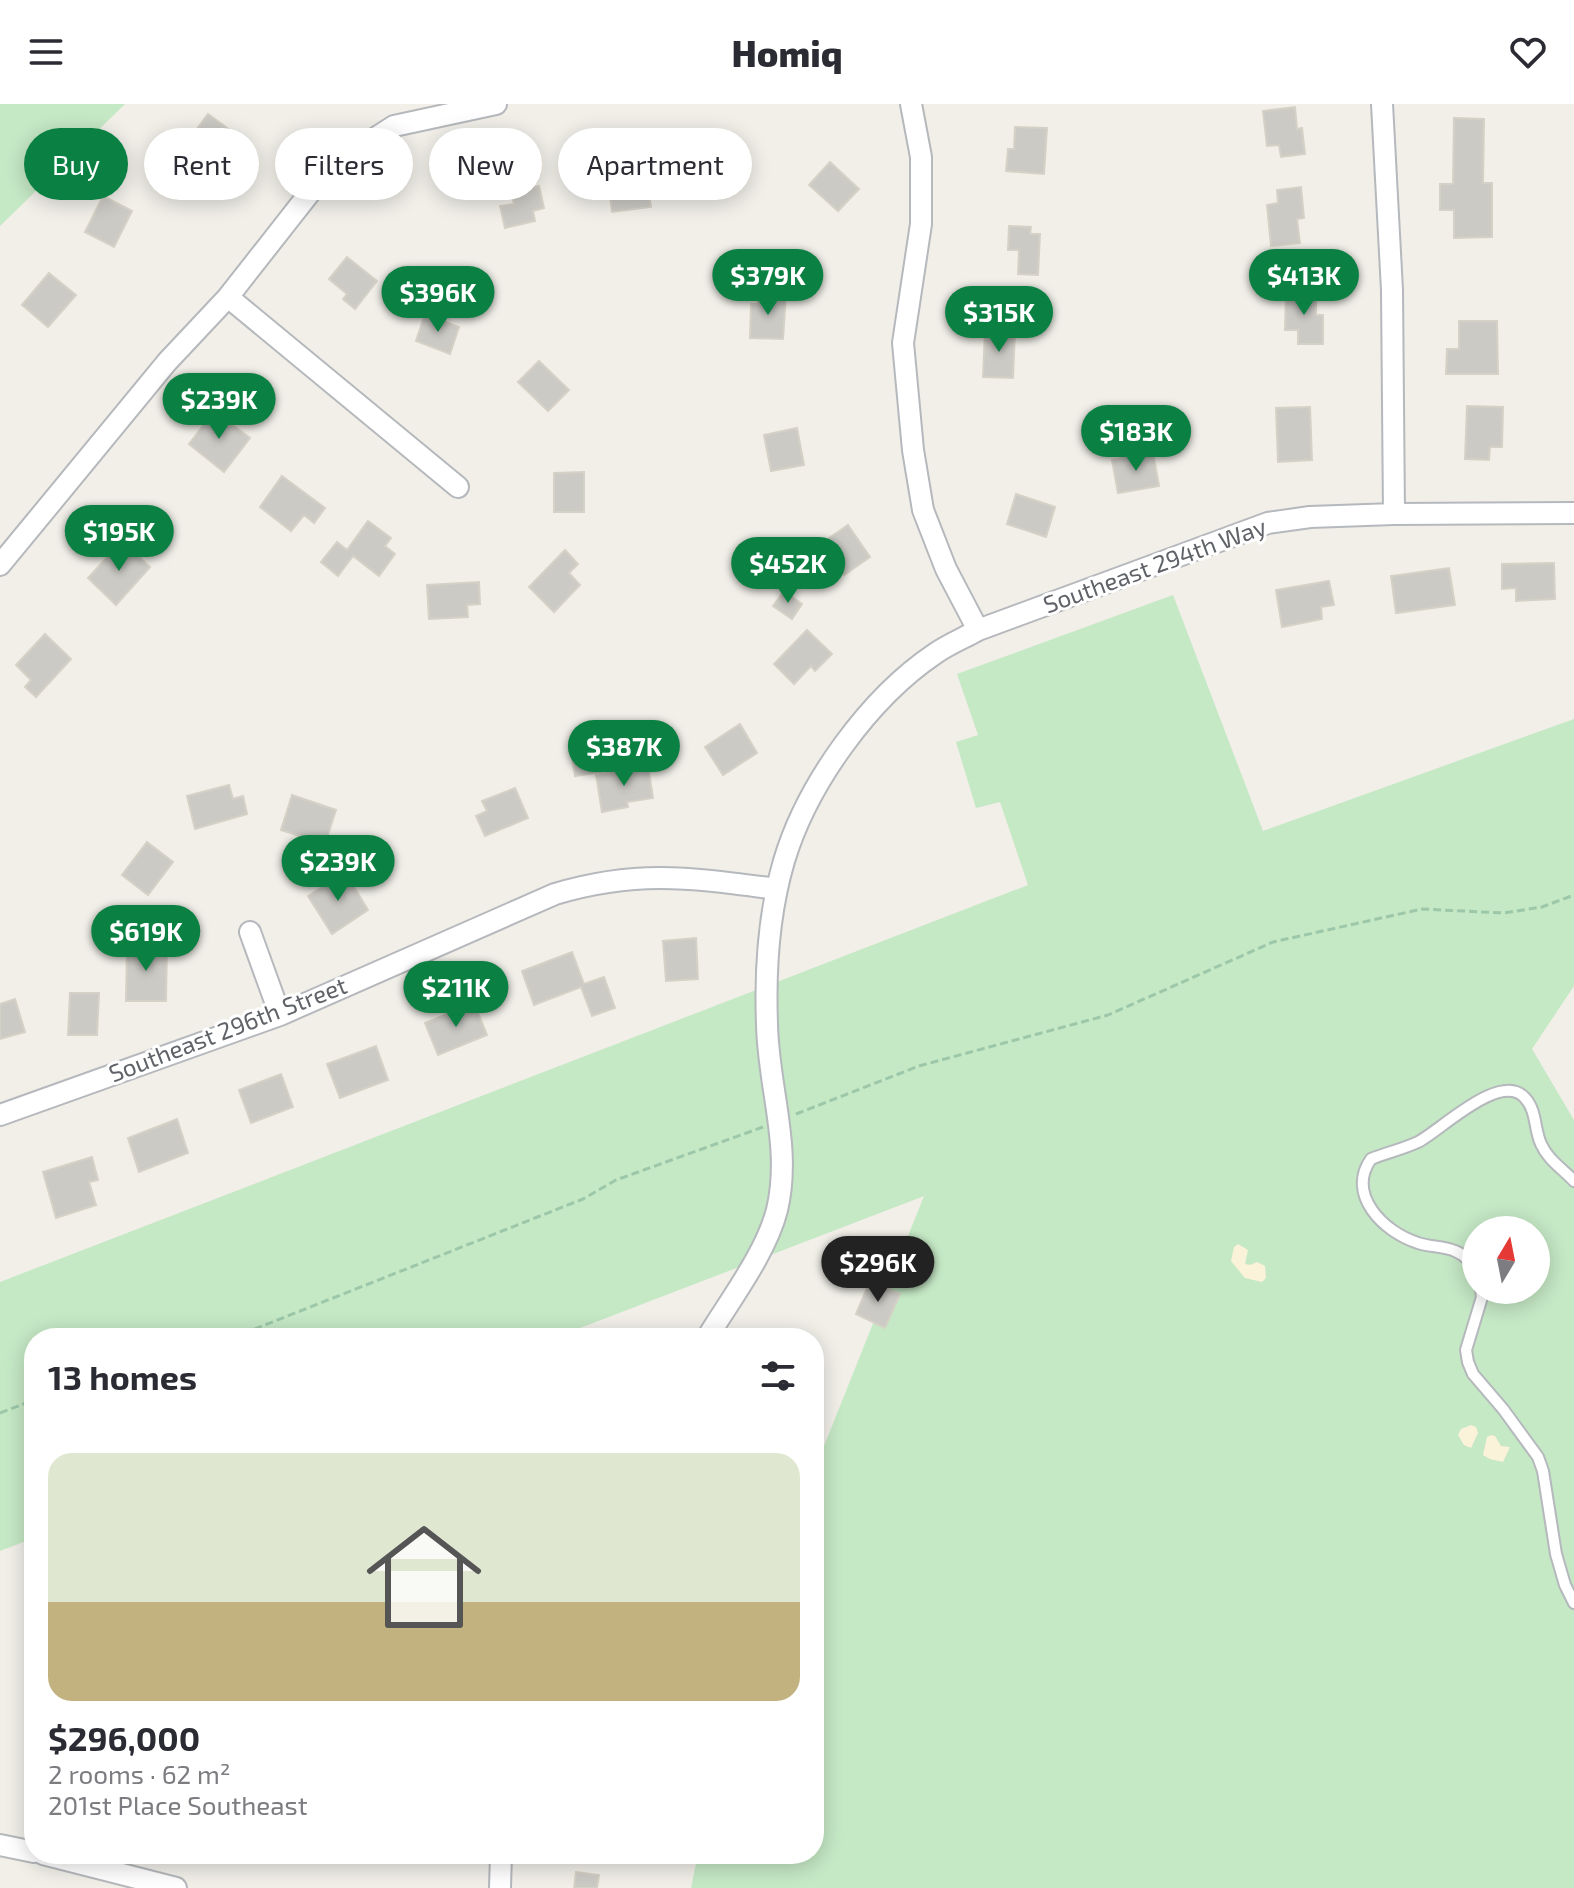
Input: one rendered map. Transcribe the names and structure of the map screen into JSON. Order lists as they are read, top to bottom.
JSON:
{
  "streets": {
    "street": ["Southeast 294th Way", "Southeast 296th Street"]
  },
  "crossings": [
    ["Southeast 294th Way", "Southeast 296th Street"]
  ],
  "north": "top",
  "page": {
    "header": "Homiq",
    "chip": [
      "Buy",
      "Rent",
      "Filters",
      "New",
      "Apartment"
    ],
    "price": [
      "$379K",
      "$413K",
      "$396K",
      "$315K",
      "$239K",
      "$183K",
      "$195K",
      "$452K",
      "$387K",
      "$239K",
      "$619K",
      "$211K",
      "$296K"
    ],
    "heading": "13 homes",
    "list": [
      {
        "name": "$296,000",
        "note": "2 rooms · 62 m² · 201st Place Southeast"
      }
    ]
  }
}
